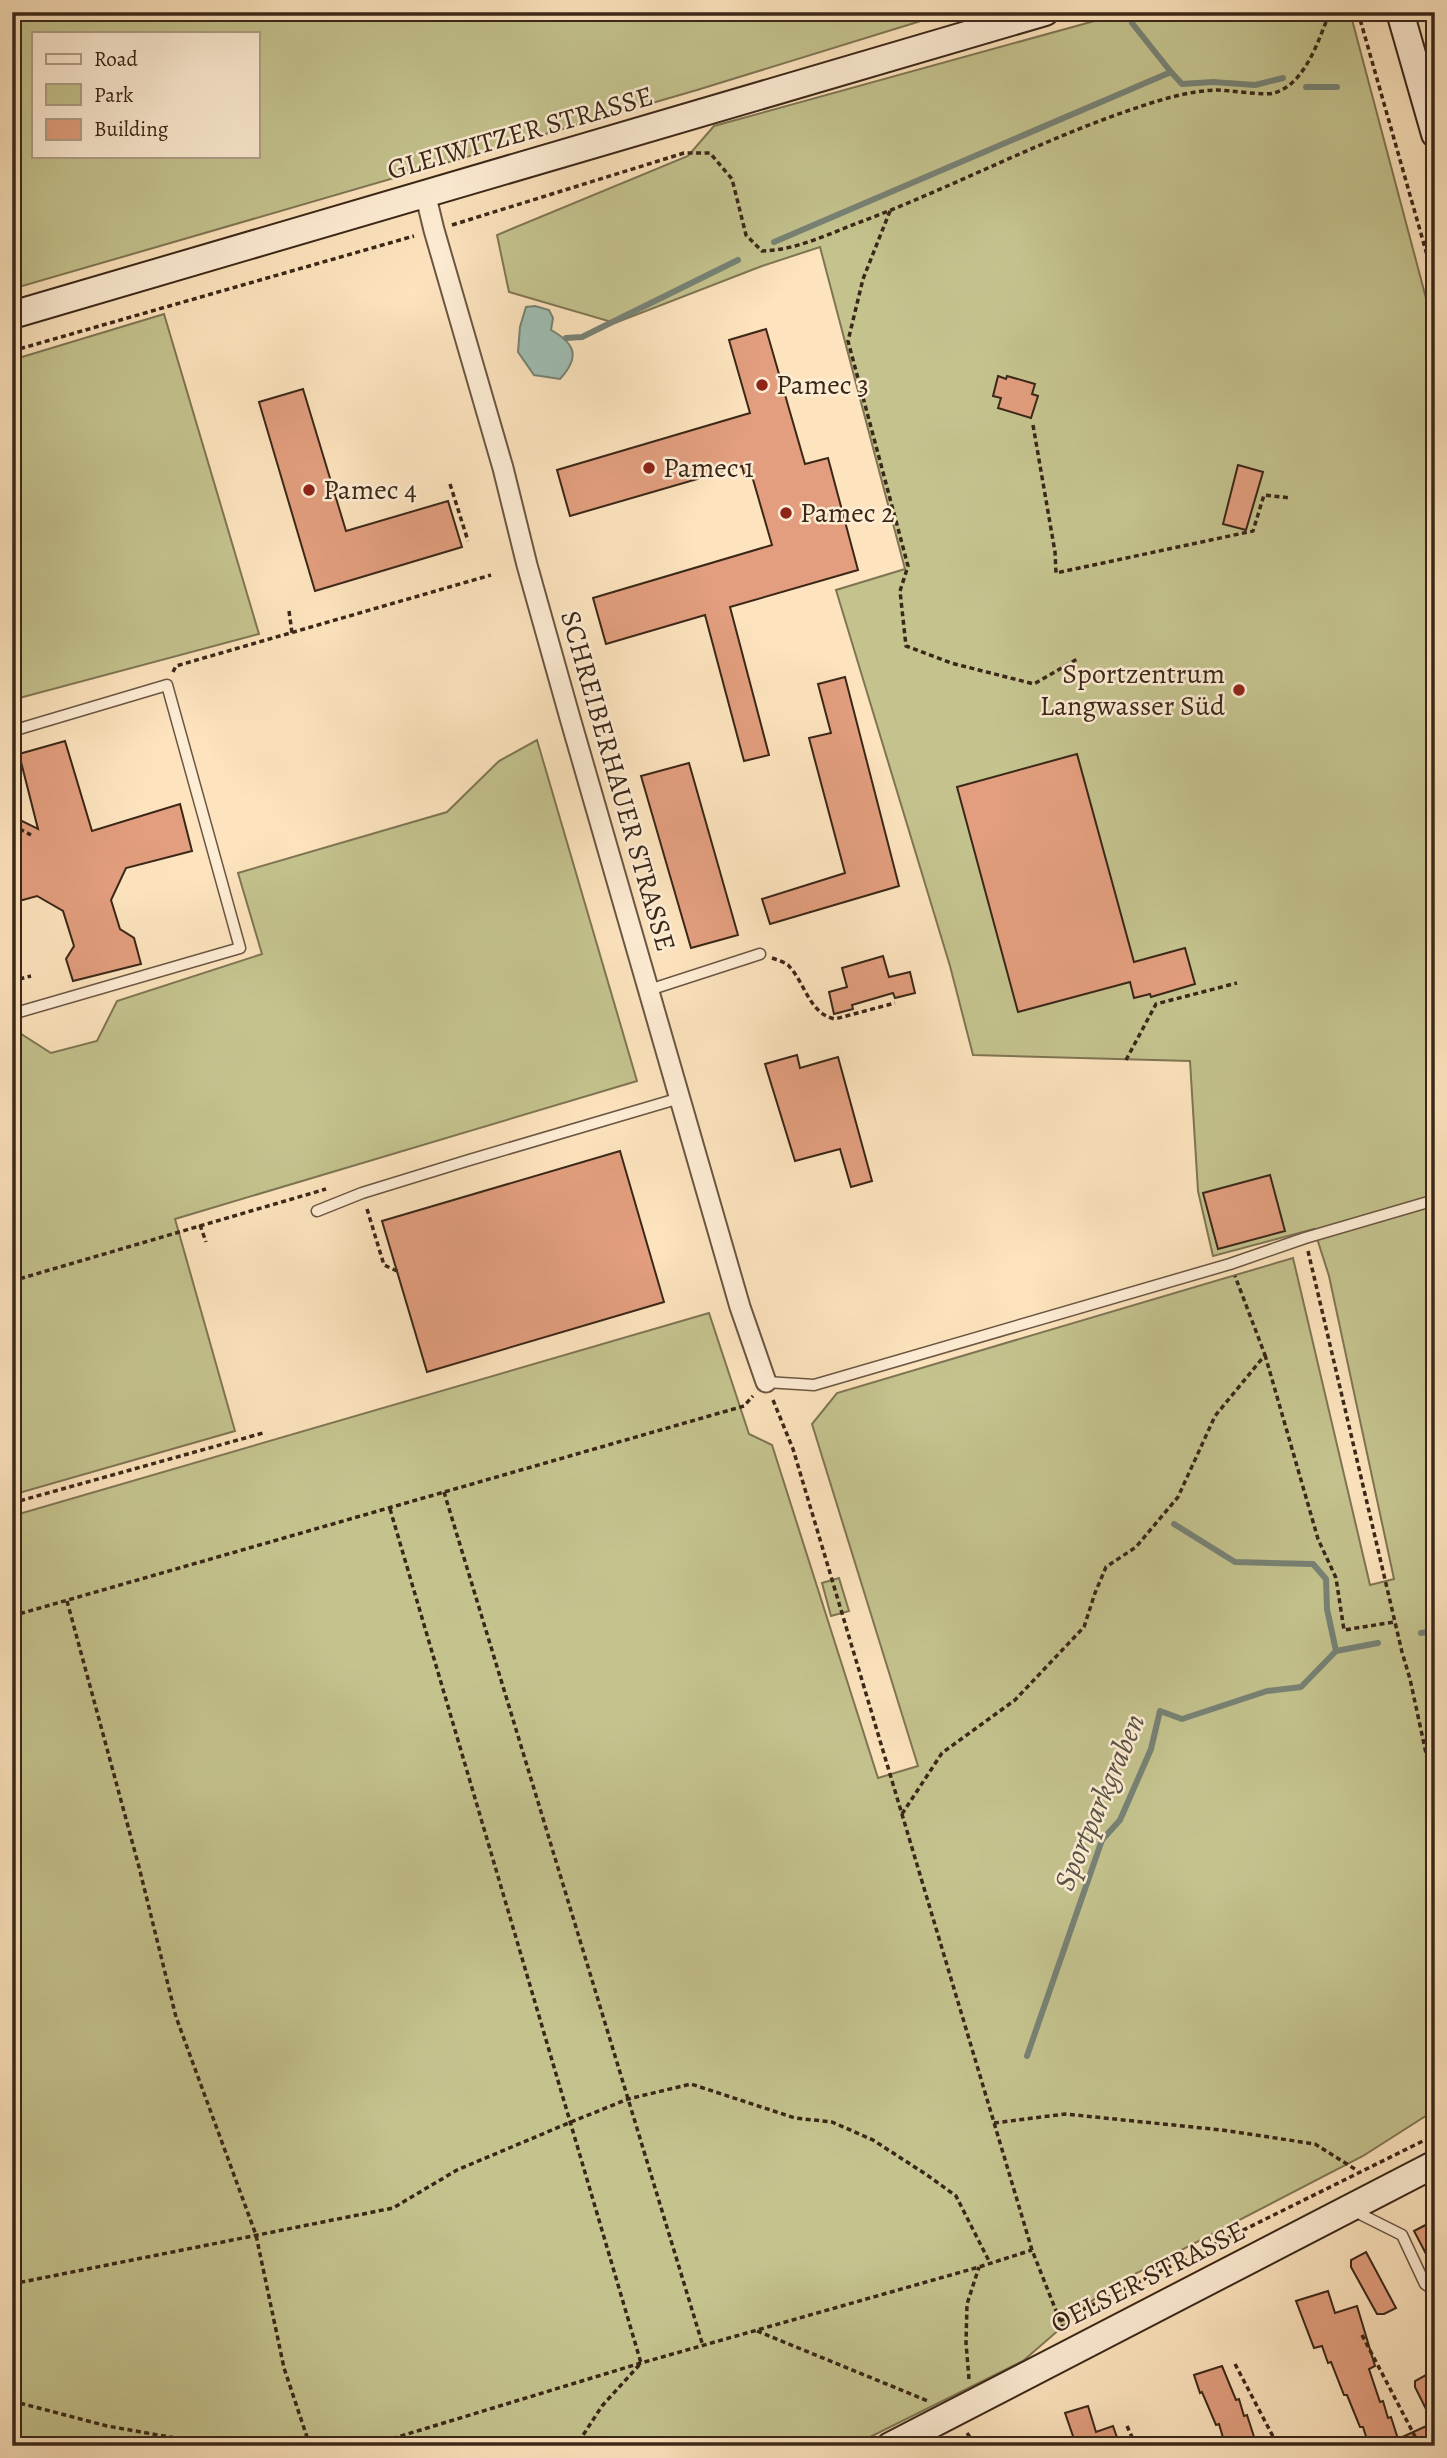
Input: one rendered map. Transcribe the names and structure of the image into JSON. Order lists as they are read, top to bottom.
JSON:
{
  "streets": {
    "main road": ["GLEIWITZER STRASSE", "OELSER STRASSE"],
    "street": ["SCHREIBERHAUER STRASSE"]
  },
  "crossings": [
    ["GLEIWITZER STRASSE", "SCHREIBERHAUER STRASSE"]
  ],
  "water": ["Sportparkgraben"],
  "places": [
    "Pamec 3",
    "Pamec 1",
    "Pamec 4",
    "Pamec 2",
    "Sportzentrum Langwasser Süd"
  ],
  "legend": ["Road", "Park", "Building"]
}
